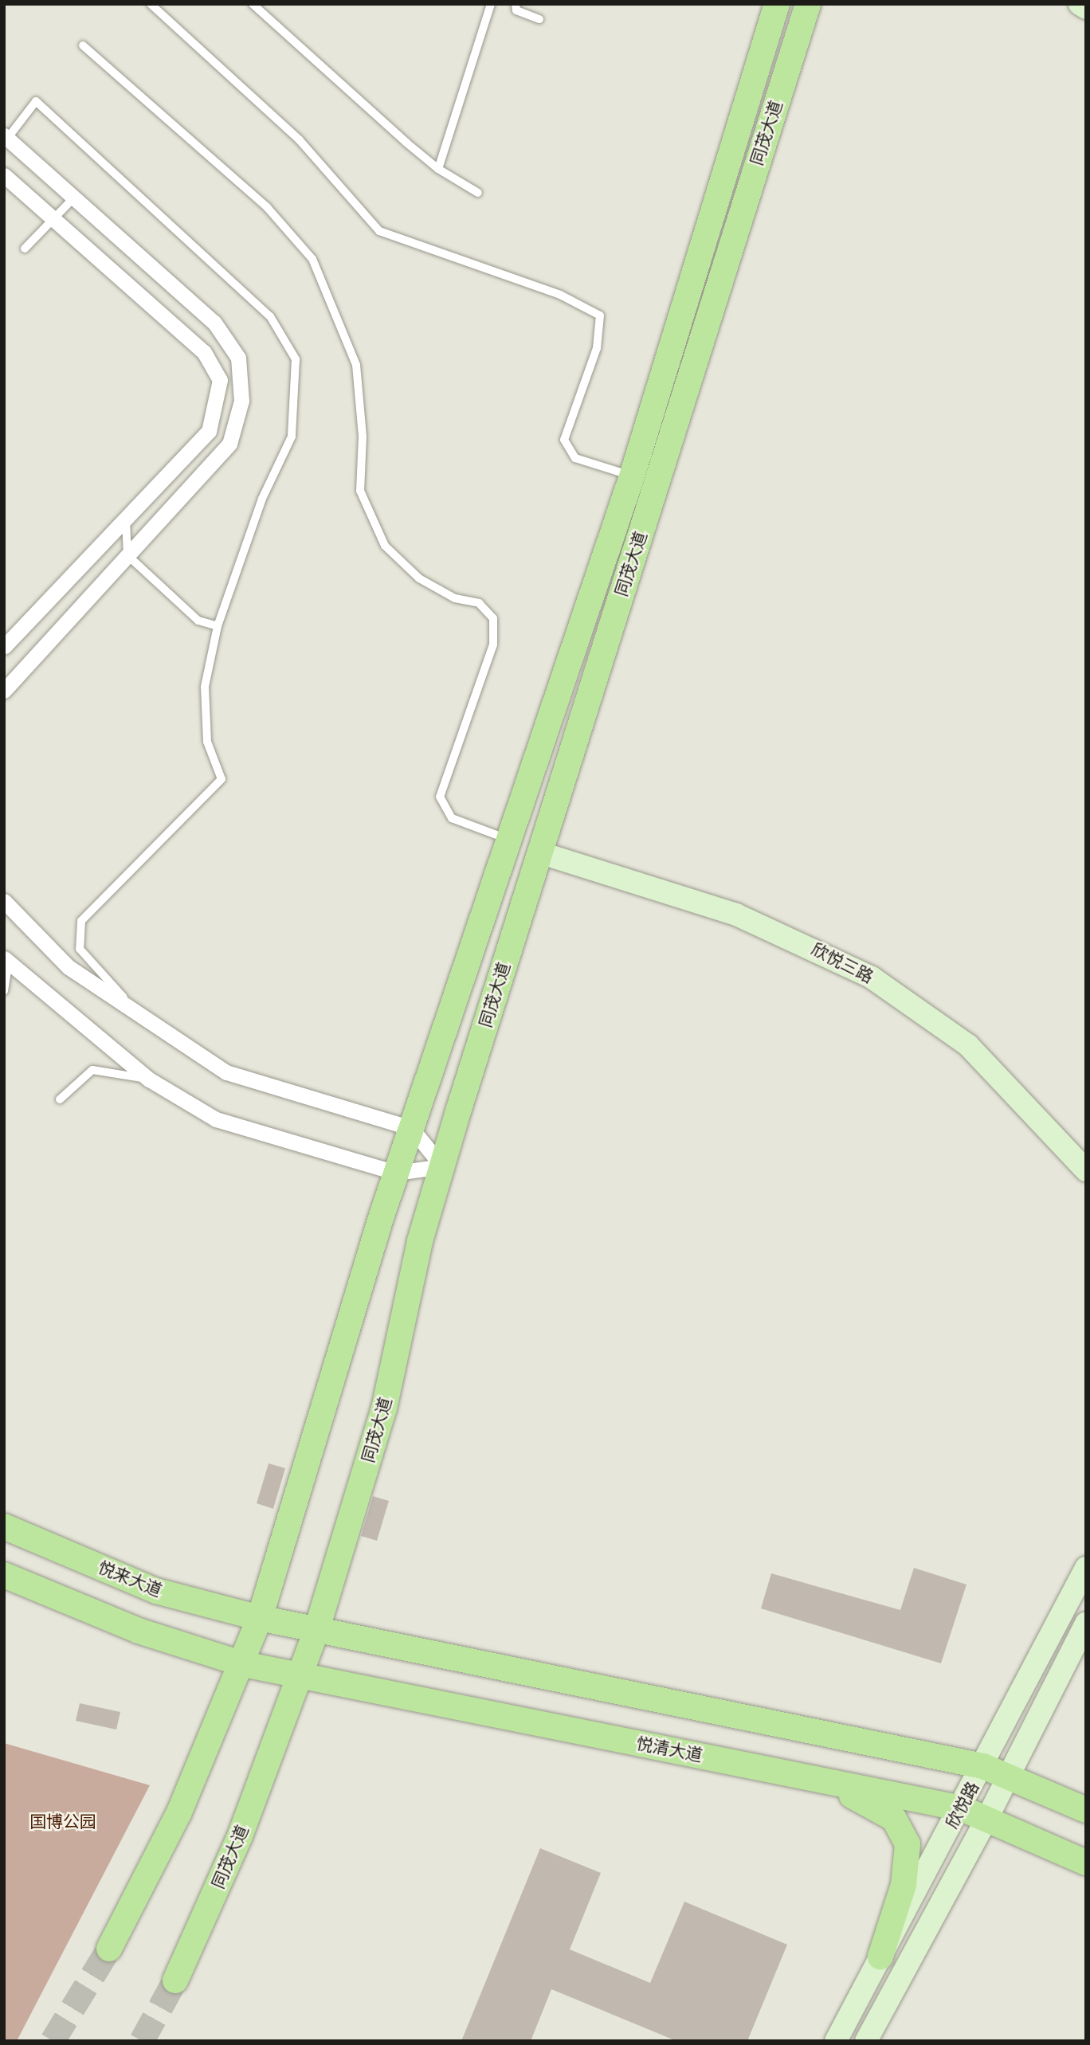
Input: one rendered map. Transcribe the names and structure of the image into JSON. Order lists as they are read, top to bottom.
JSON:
{
  "streets": {
    "main road": [
      "同茂大道",
      "欣悦三路",
      "悦来大道",
      "悦清大道",
      "欣悦路"
    ]
  },
  "crossings": [
    ["同茂大道", "欣悦三路"],
    ["同茂大道", "悦来大道"],
    ["同茂大道", "悦清大道"],
    ["悦清大道", "欣悦路"]
  ],
  "parks": ["国博公园"]
}
